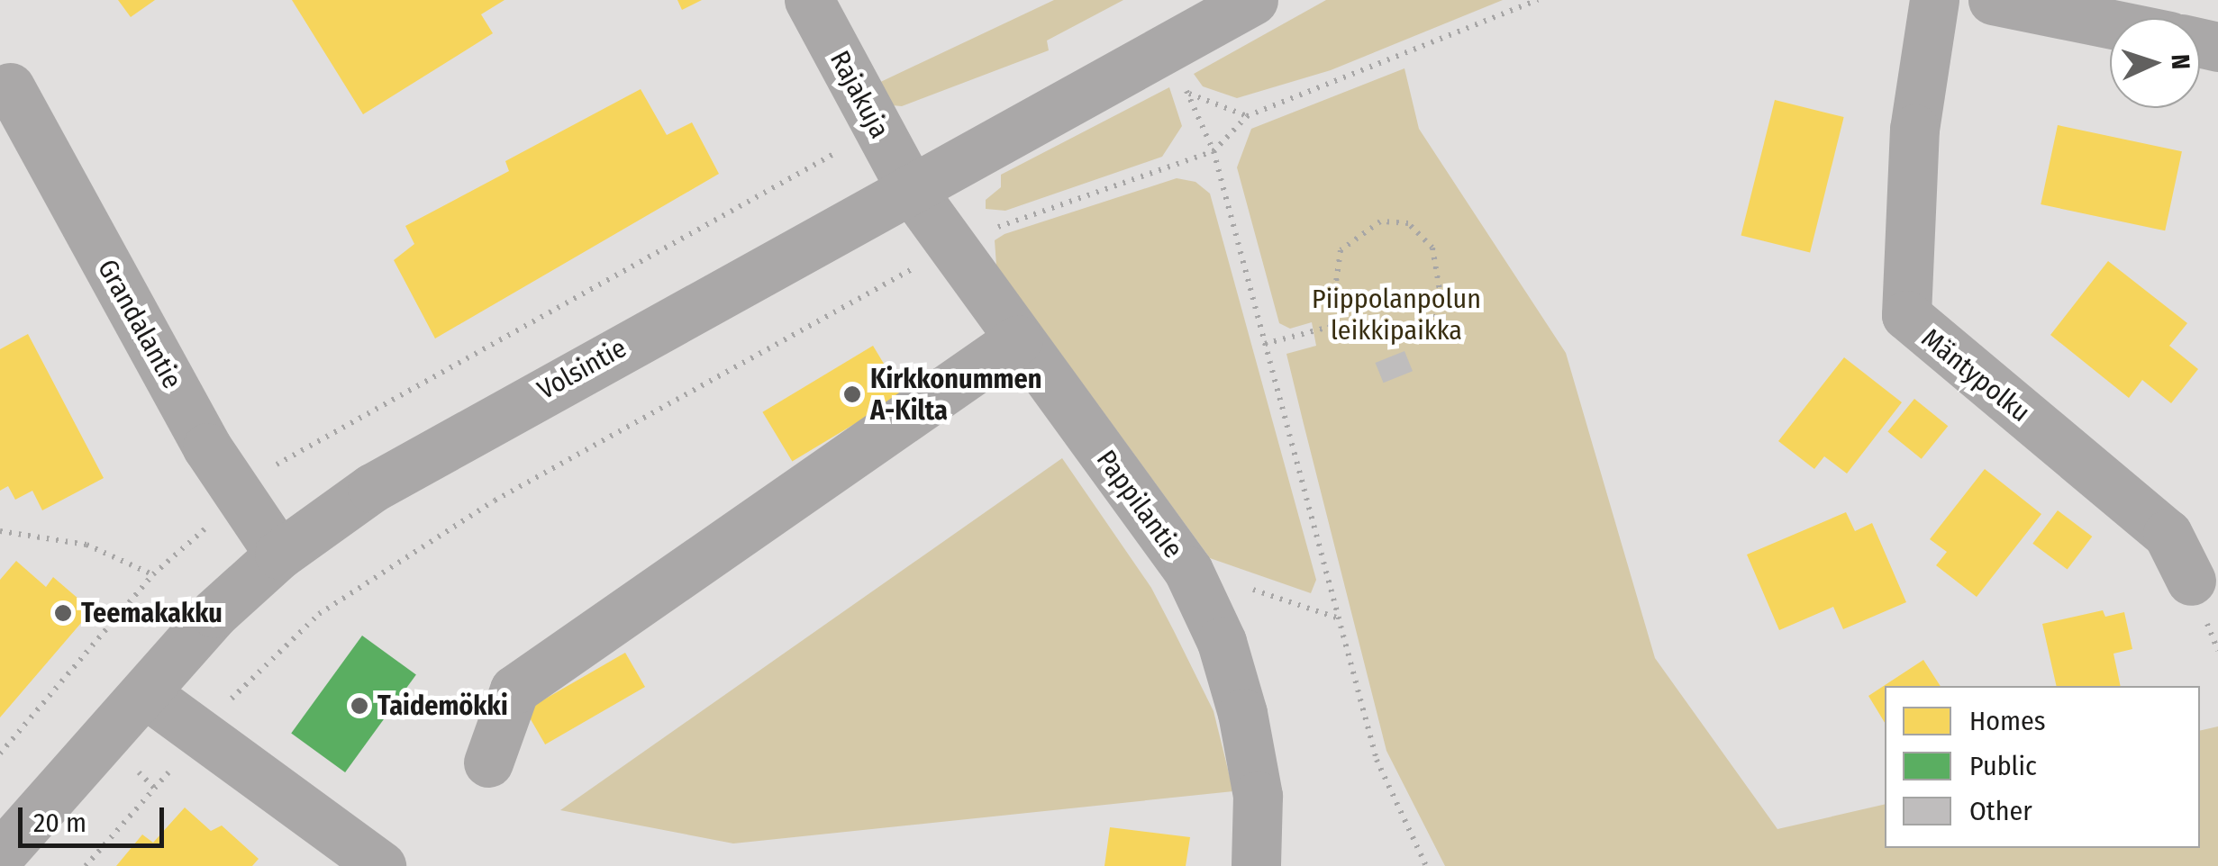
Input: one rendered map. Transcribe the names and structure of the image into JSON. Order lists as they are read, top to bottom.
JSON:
{
  "streets": {
    "street": [
      "Rajakuja",
      "Grandalantie",
      "Volsintie",
      "Mäntypolku",
      "Pappilantie"
    ]
  },
  "crossings": [
    ["Rajakuja", "Volsintie"],
    ["Rajakuja", "Pappilantie"],
    ["Grandalantie", "Volsintie"],
    ["Volsintie", "Pappilantie"]
  ],
  "parks": ["Piippolanpolun leikkipaikka"],
  "places": ["Kirkkonummen A-Kilta", "Teemakakku", "Taidemökki"],
  "legend": ["Homes", "Public", "Other"],
  "scale_bar": "20 m",
  "north": "right"
}
